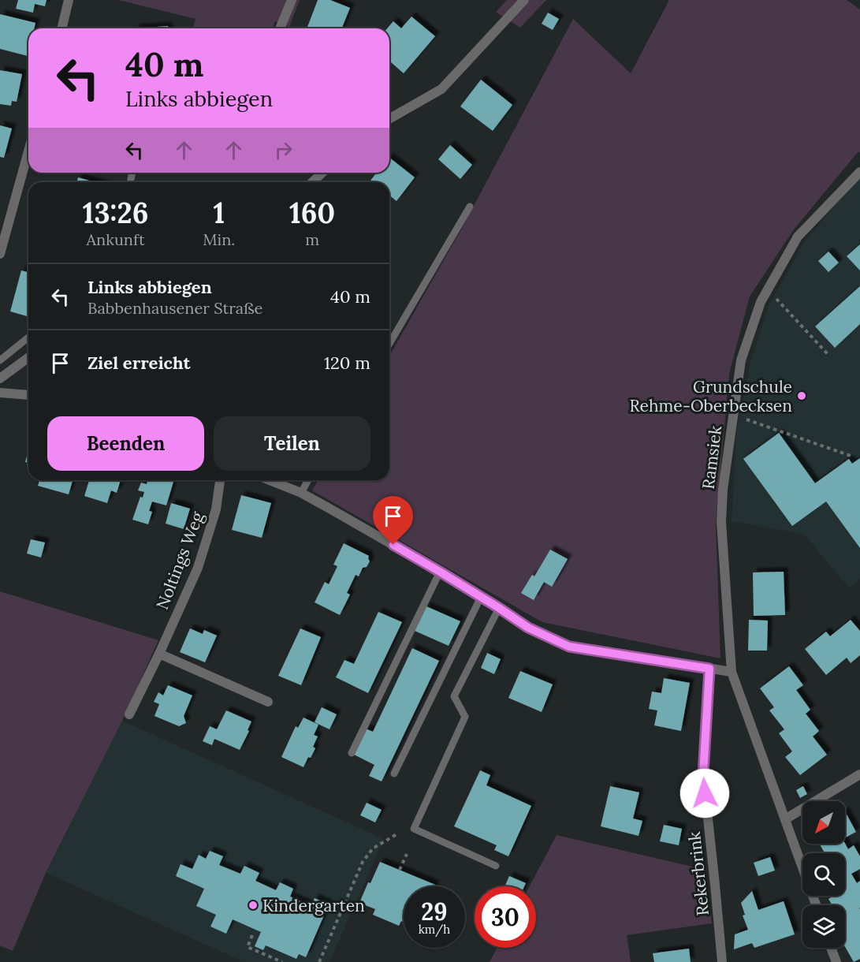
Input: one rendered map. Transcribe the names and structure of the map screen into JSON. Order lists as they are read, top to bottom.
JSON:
{
  "streets": {
    "street": ["Ramsiek", "Noltings Weg", "Rekerbrink"]
  },
  "places": ["Grundschule Rehme-Oberbecksen", "Kindergarten"],
  "north": "bottom left",
  "page": {
    "turn": ["40 m", "Links abbiegen"],
    "eta": [
      "13:26",
      "Ankunft",
      "1",
      "Min.",
      "160",
      "m"
    ],
    "list": [
      {
        "name": "Links abbiegen",
        "note": "Babbenhausener Straße",
        "value": "40 m"
      },
      {
        "name": "Ziel erreicht",
        "value": "120 m"
      }
    ],
    "buttons": ["Beenden", "Teilen"],
    "speed": "29 km/h",
    "limit": "30"
  }
}
